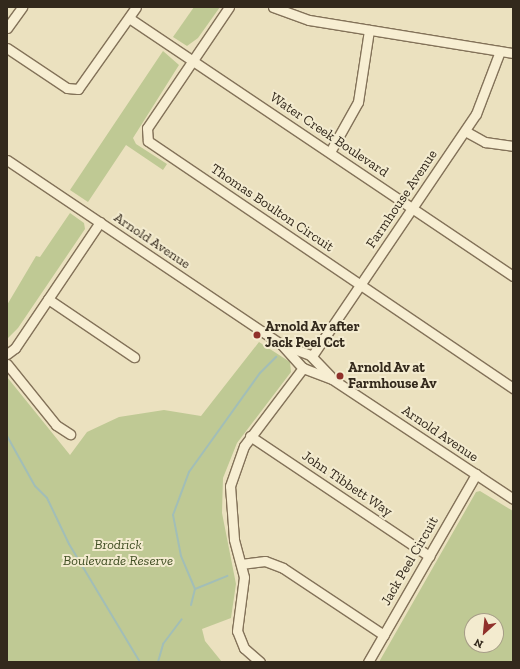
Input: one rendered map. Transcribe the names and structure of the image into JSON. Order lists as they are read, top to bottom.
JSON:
{
  "streets": {
    "street": [
      "Water Creek Boulevard",
      "Farmhouse Avenue",
      "Thomas Boulton Circuit",
      "Arnold Avenue",
      "John Tibbett Way",
      "Jack Peel Circuit"
    ]
  },
  "crossings": [
    ["Water Creek Boulevard", "Farmhouse Avenue"],
    ["Water Creek Boulevard", "Thomas Boulton Circuit"],
    ["Farmhouse Avenue", "Thomas Boulton Circuit"],
    ["Farmhouse Avenue", "Arnold Avenue"],
    ["Arnold Avenue", "Jack Peel Circuit"],
    ["John Tibbett Way", "Jack Peel Circuit"]
  ],
  "parks": ["Brodrick Boulevarde Reserve"],
  "places": ["Arnold Av after Jack Peel Cct", "Arnold Av at Farmhouse Av"],
  "north": "bottom left"
}
